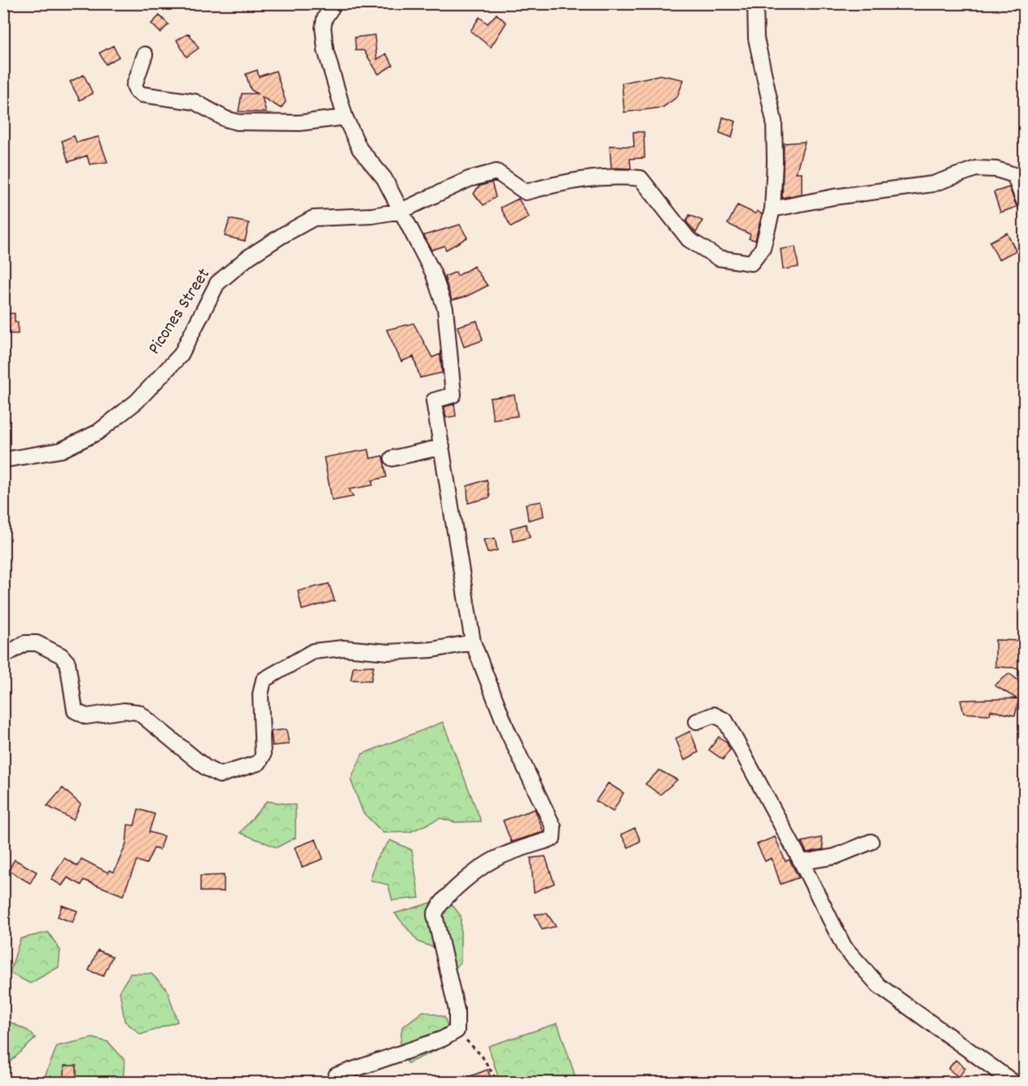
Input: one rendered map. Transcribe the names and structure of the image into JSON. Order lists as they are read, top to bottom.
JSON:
{
  "streets": {
    "street": ["Picones Street"]
  }
}
